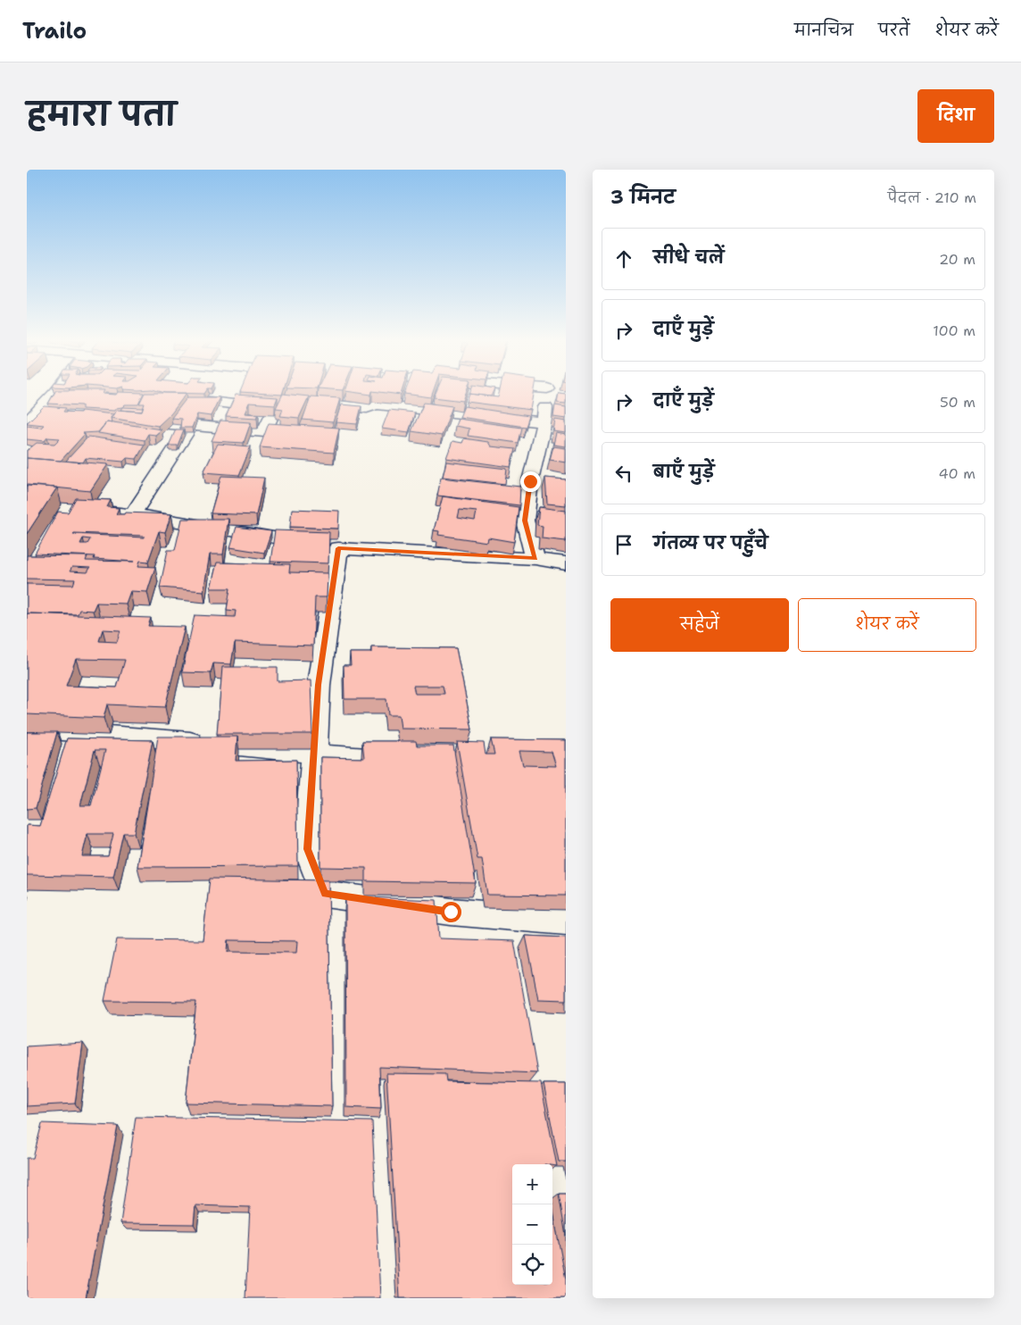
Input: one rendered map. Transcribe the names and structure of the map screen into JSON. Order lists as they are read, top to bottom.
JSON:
{
  "page": {
    "header": "Trailo",
    "nav": ["मानचित्र", "परतें", "शेयर करें"],
    "title": "हमारा पता",
    "buttons": [
      "दिशा",
      ["सहेजें", "शेयर करें"]
    ],
    "heading": ["3 मिनट", "पैदल · 210 m"],
    "list": [
      ["सीधे चलें", "20 m"],
      ["दाएँ मुड़ें", "100 m"],
      ["दाएँ मुड़ें", "50 m"],
      ["बाएँ मुड़ें", "40 m"],
      "गंतव्य पर पहुँचे"
    ],
    "map_buttons": ["+", "−"]
  }
}
